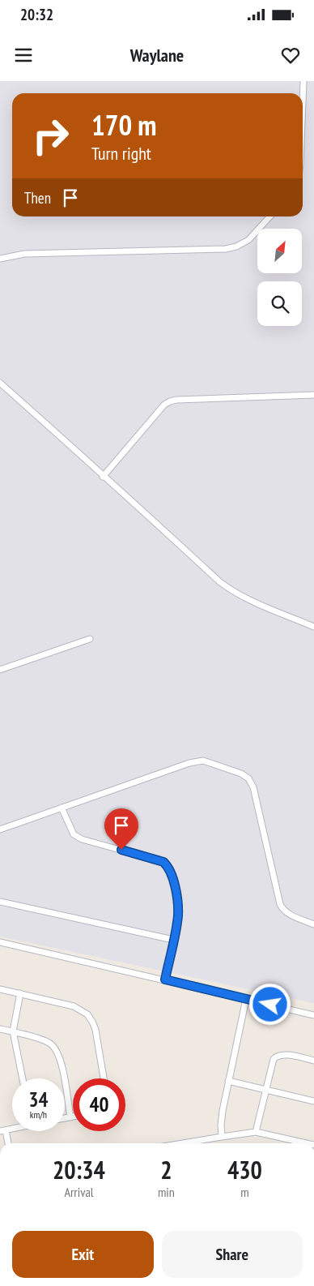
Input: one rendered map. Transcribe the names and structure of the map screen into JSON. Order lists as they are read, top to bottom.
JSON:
{
  "north": "top right",
  "page": {
    "status": "20:32",
    "header": "Waylane",
    "turn": ["170 m", "Turn right"],
    "then": "Then",
    "speed": "34 km/h",
    "limit": "40",
    "eta": [
      "20:34",
      "Arrival",
      "2",
      "min",
      "430",
      "m"
    ],
    "buttons": ["Exit", "Share"]
  }
}
